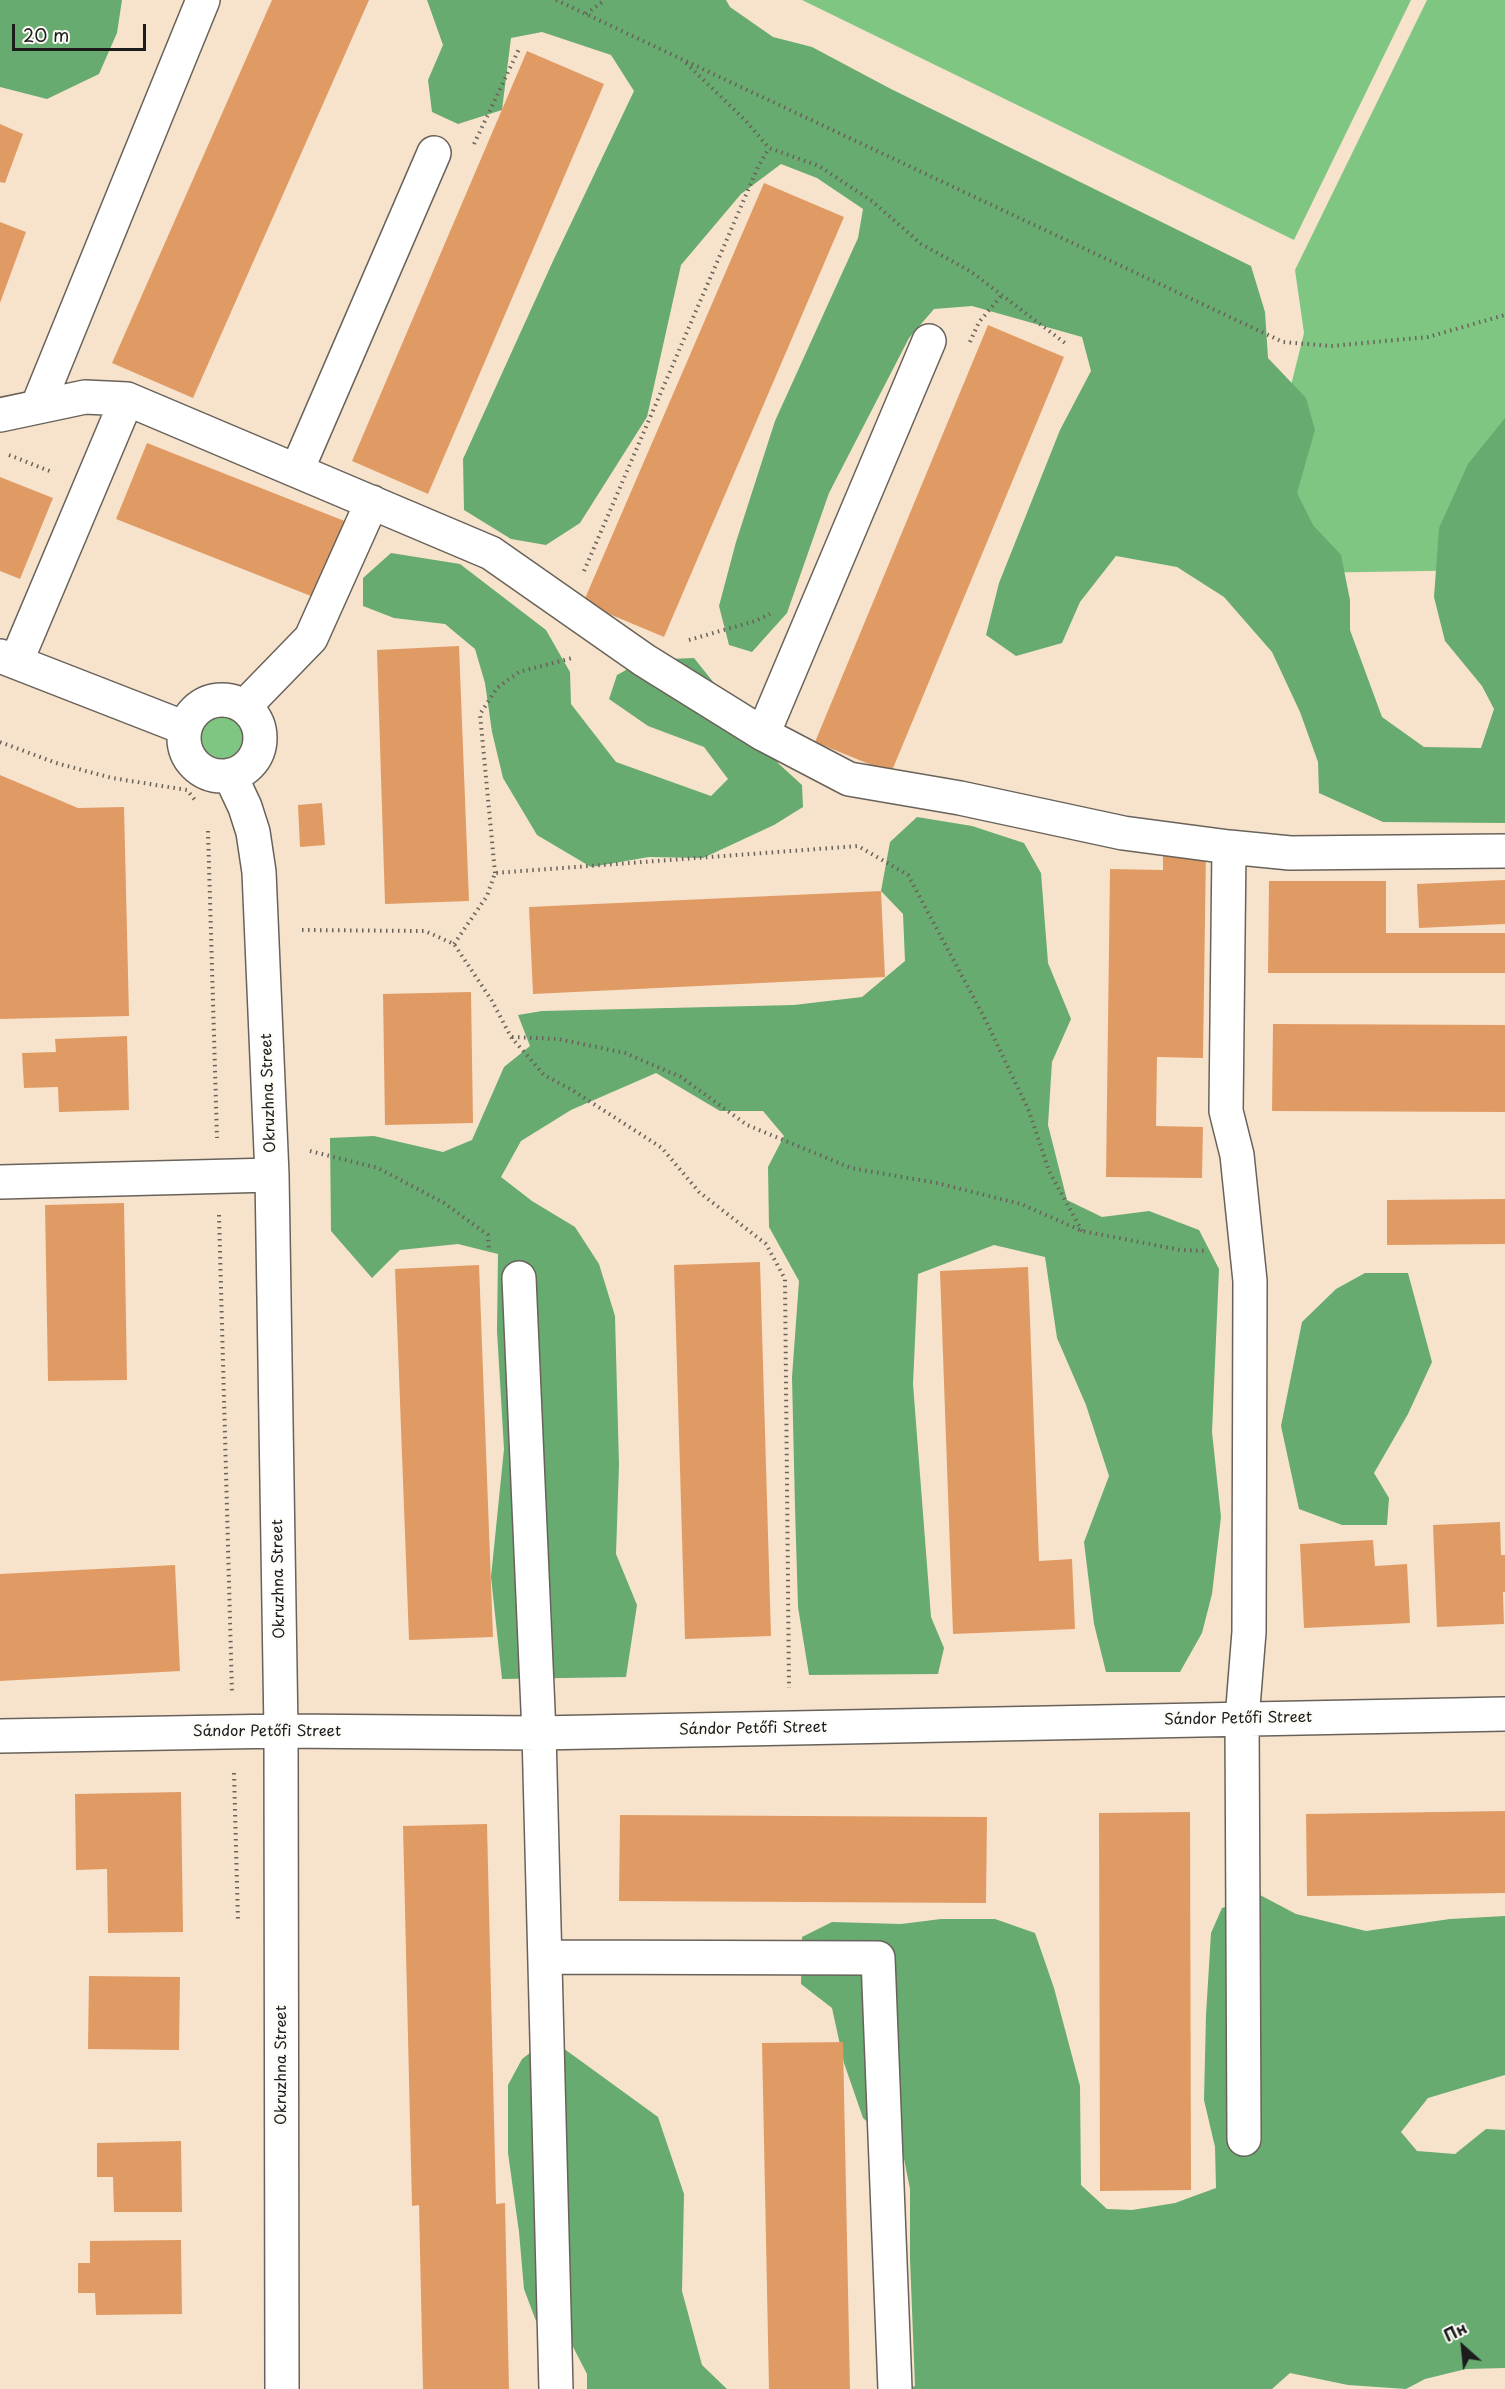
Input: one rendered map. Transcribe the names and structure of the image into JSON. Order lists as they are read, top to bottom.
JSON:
{
  "streets": {
    "street": ["Okruzhna Street", "Sándor Petőfi Street"]
  },
  "crossings": [
    ["Okruzhna Street", "Sándor Petőfi Street"]
  ],
  "scale_bar": "20 m",
  "north": "top left"
}
